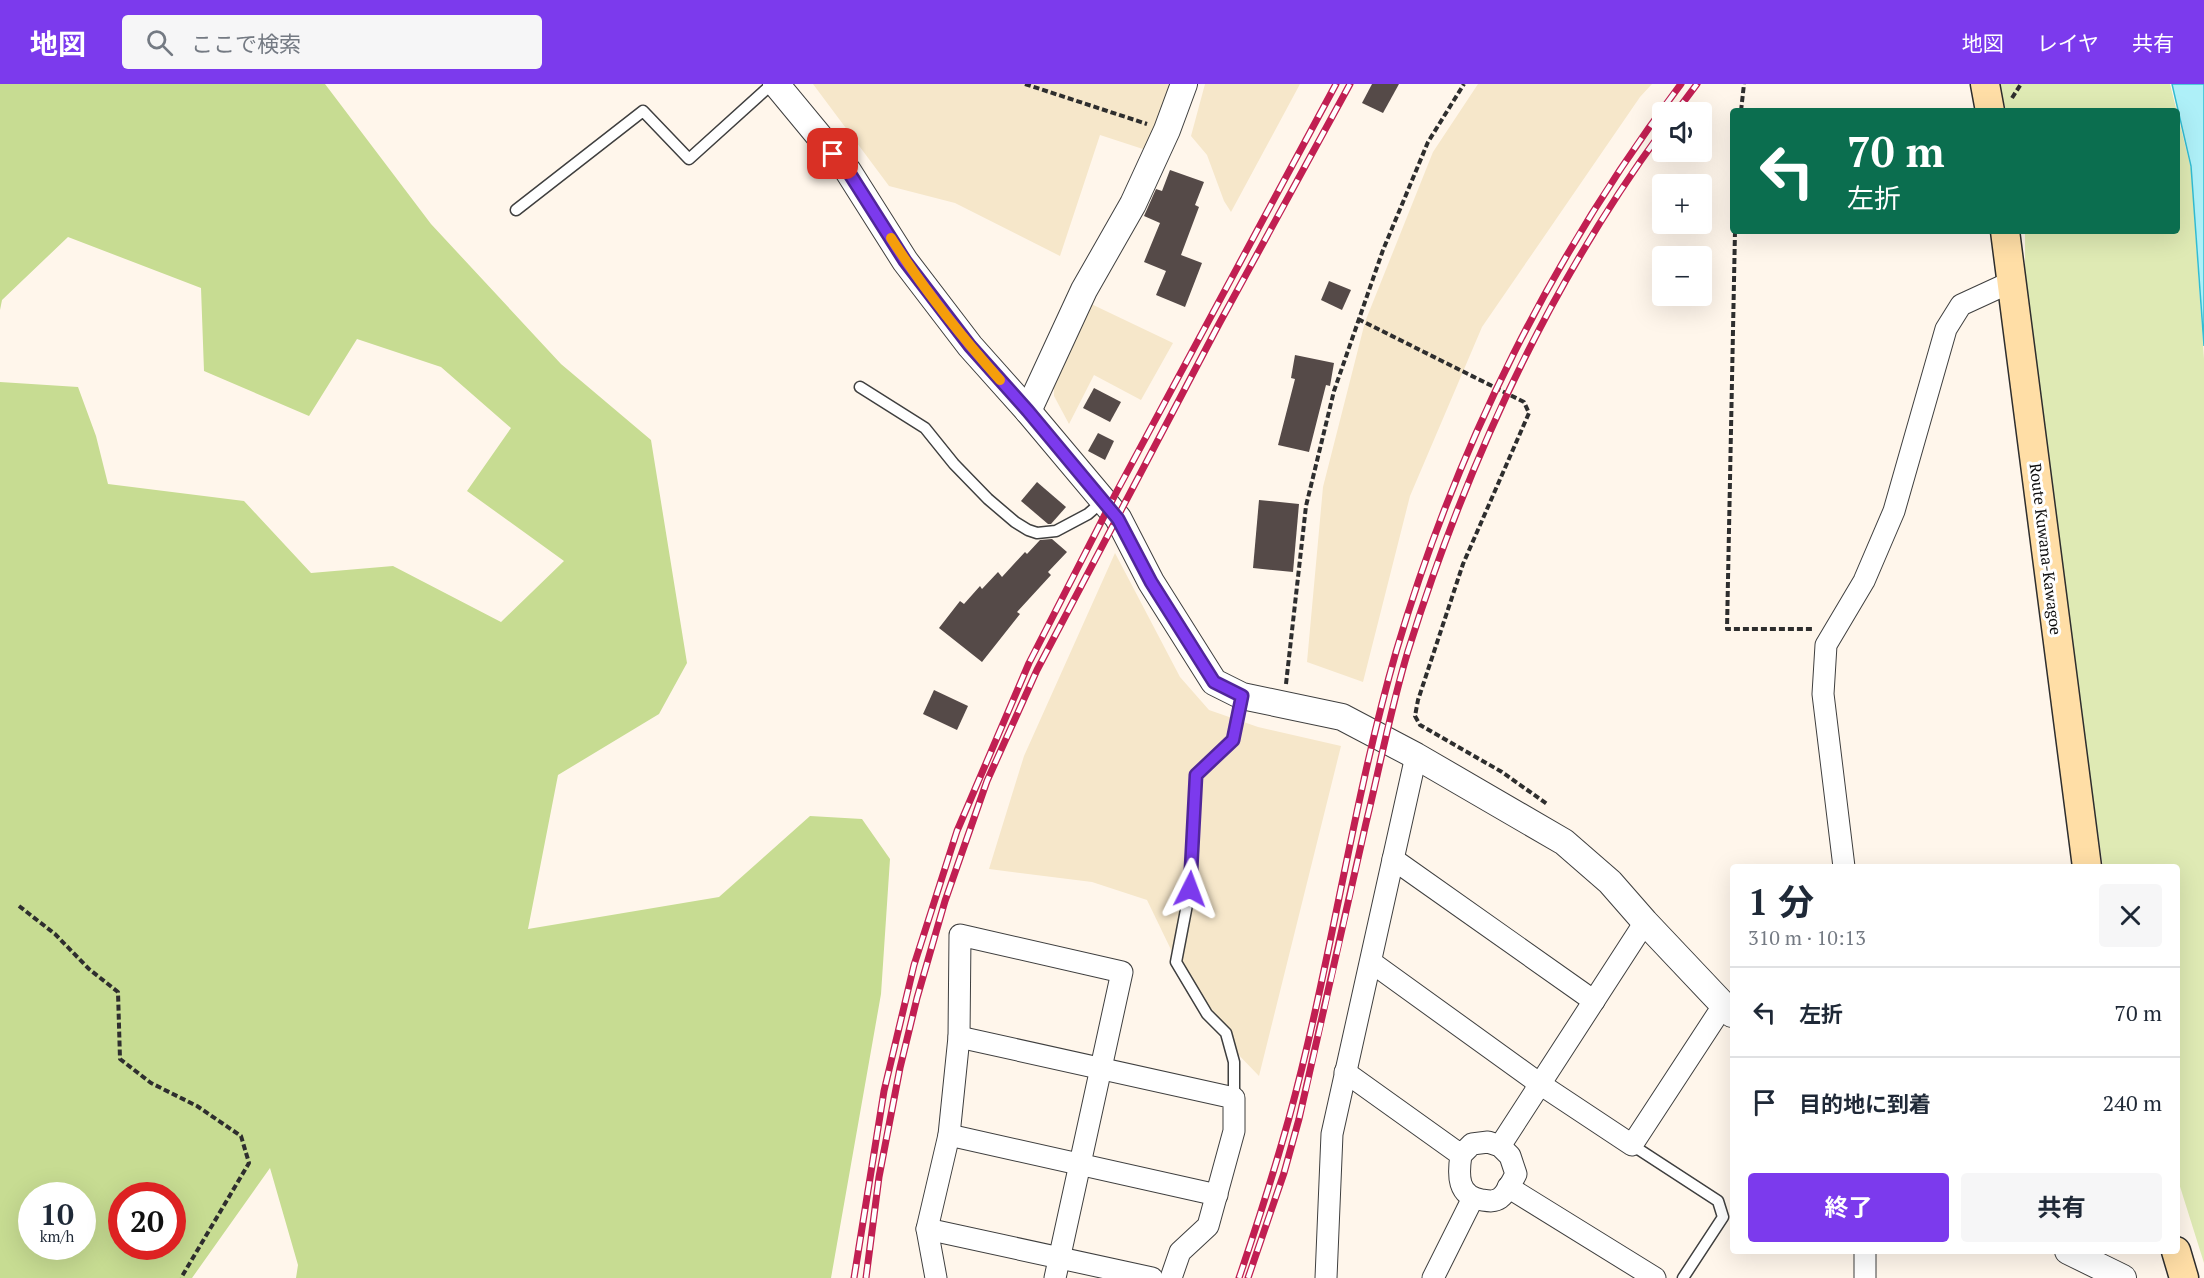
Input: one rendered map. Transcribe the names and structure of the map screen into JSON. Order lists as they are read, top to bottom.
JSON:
{
  "streets": {
    "main road": ["Route Kuwana-Kawagoe"]
  },
  "page": {
    "header": "地図",
    "search": "ここで検索",
    "nav": ["地図", "レイヤ", "共有"],
    "map_buttons": ["+", "−"],
    "turn": ["70 m", "左折"],
    "heading": ["1 分", "310 m · 10:13"],
    "list": [
      {
        "name": "左折",
        "value": "70 m"
      },
      {
        "name": "目的地に到着",
        "value": "240 m"
      }
    ],
    "buttons": ["終了", "共有"],
    "speed": "10 km/h",
    "limit": "20"
  }
}
